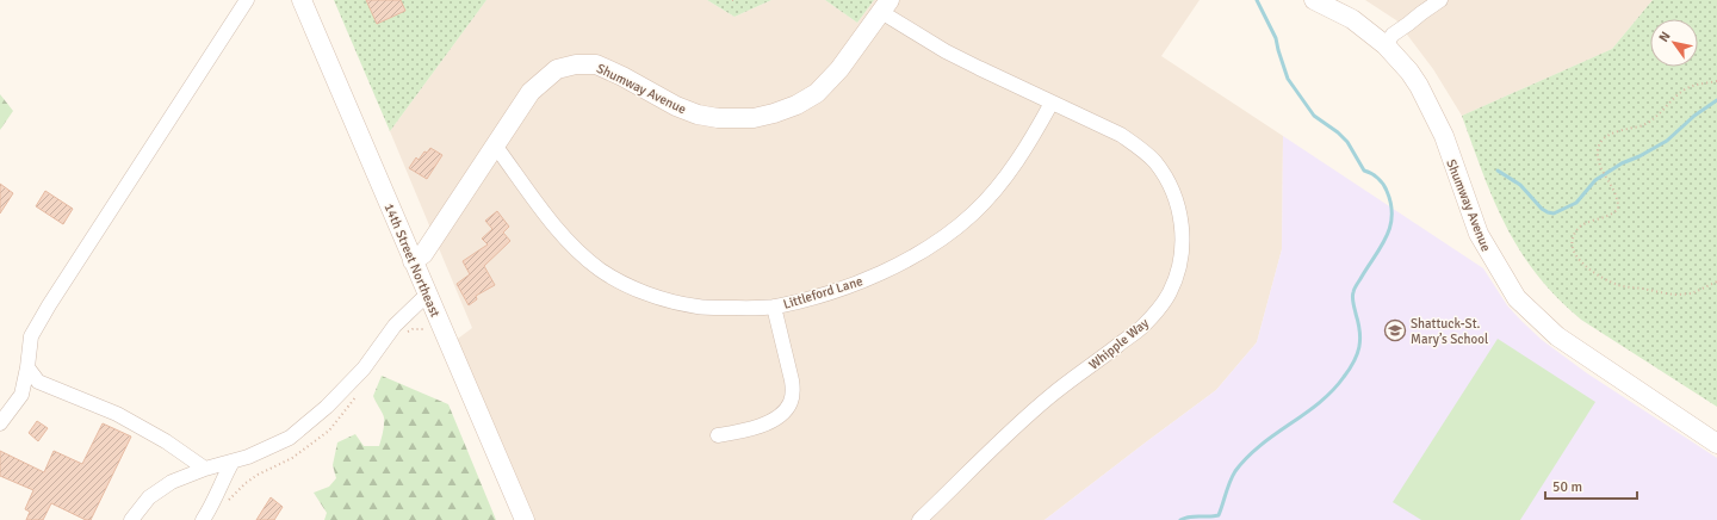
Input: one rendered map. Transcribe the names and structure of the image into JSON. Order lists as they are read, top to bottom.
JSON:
{
  "streets": {
    "street": [
      "Shumway Avenue",
      "14th Street Northeast",
      "Littleford Lane",
      "Whipple Way"
    ]
  },
  "crossings": [
    ["Shumway Avenue", "14th Street Northeast"],
    ["Shumway Avenue", "Littleford Lane"],
    ["Shumway Avenue", "Whipple Way"],
    ["Littleford Lane", "Whipple Way"]
  ],
  "places": {
    "school or university": ["Shattuck-St. Mary’s School"]
  },
  "scale_bar": "50 m",
  "north": "top left"
}
